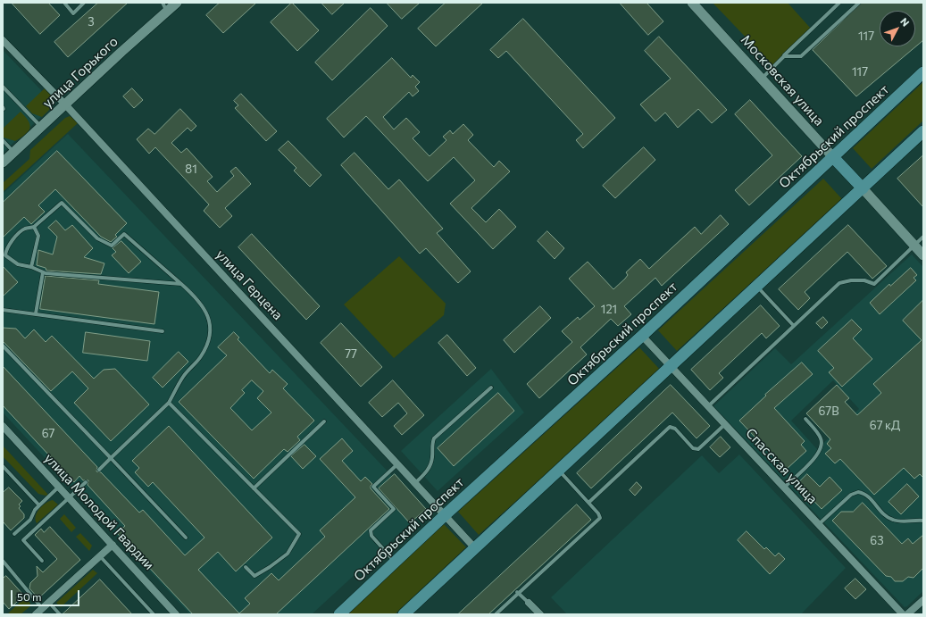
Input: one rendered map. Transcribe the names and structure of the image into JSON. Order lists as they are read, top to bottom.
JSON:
{
  "streets": {
    "main road": ["улица Горького", "Московская улица", "Октябрьский проспект"],
    "street": ["улица Герцена", "Спасская улица", "улица Молодой Гвардии"]
  },
  "crossings": [
    ["улица Горького", "улица Герцена"],
    ["Московская улица", "Октябрьский проспект"],
    ["Октябрьский проспект", "улица Герцена"],
    ["Октябрьский проспект", "Спасская улица"]
  ],
  "house_numbers": [
    "3",
    "117",
    "117",
    "81",
    "121",
    "77",
    "67В",
    "67 кД",
    "67",
    "63"
  ],
  "scale_bar": "50 m",
  "north": "top right"
}
